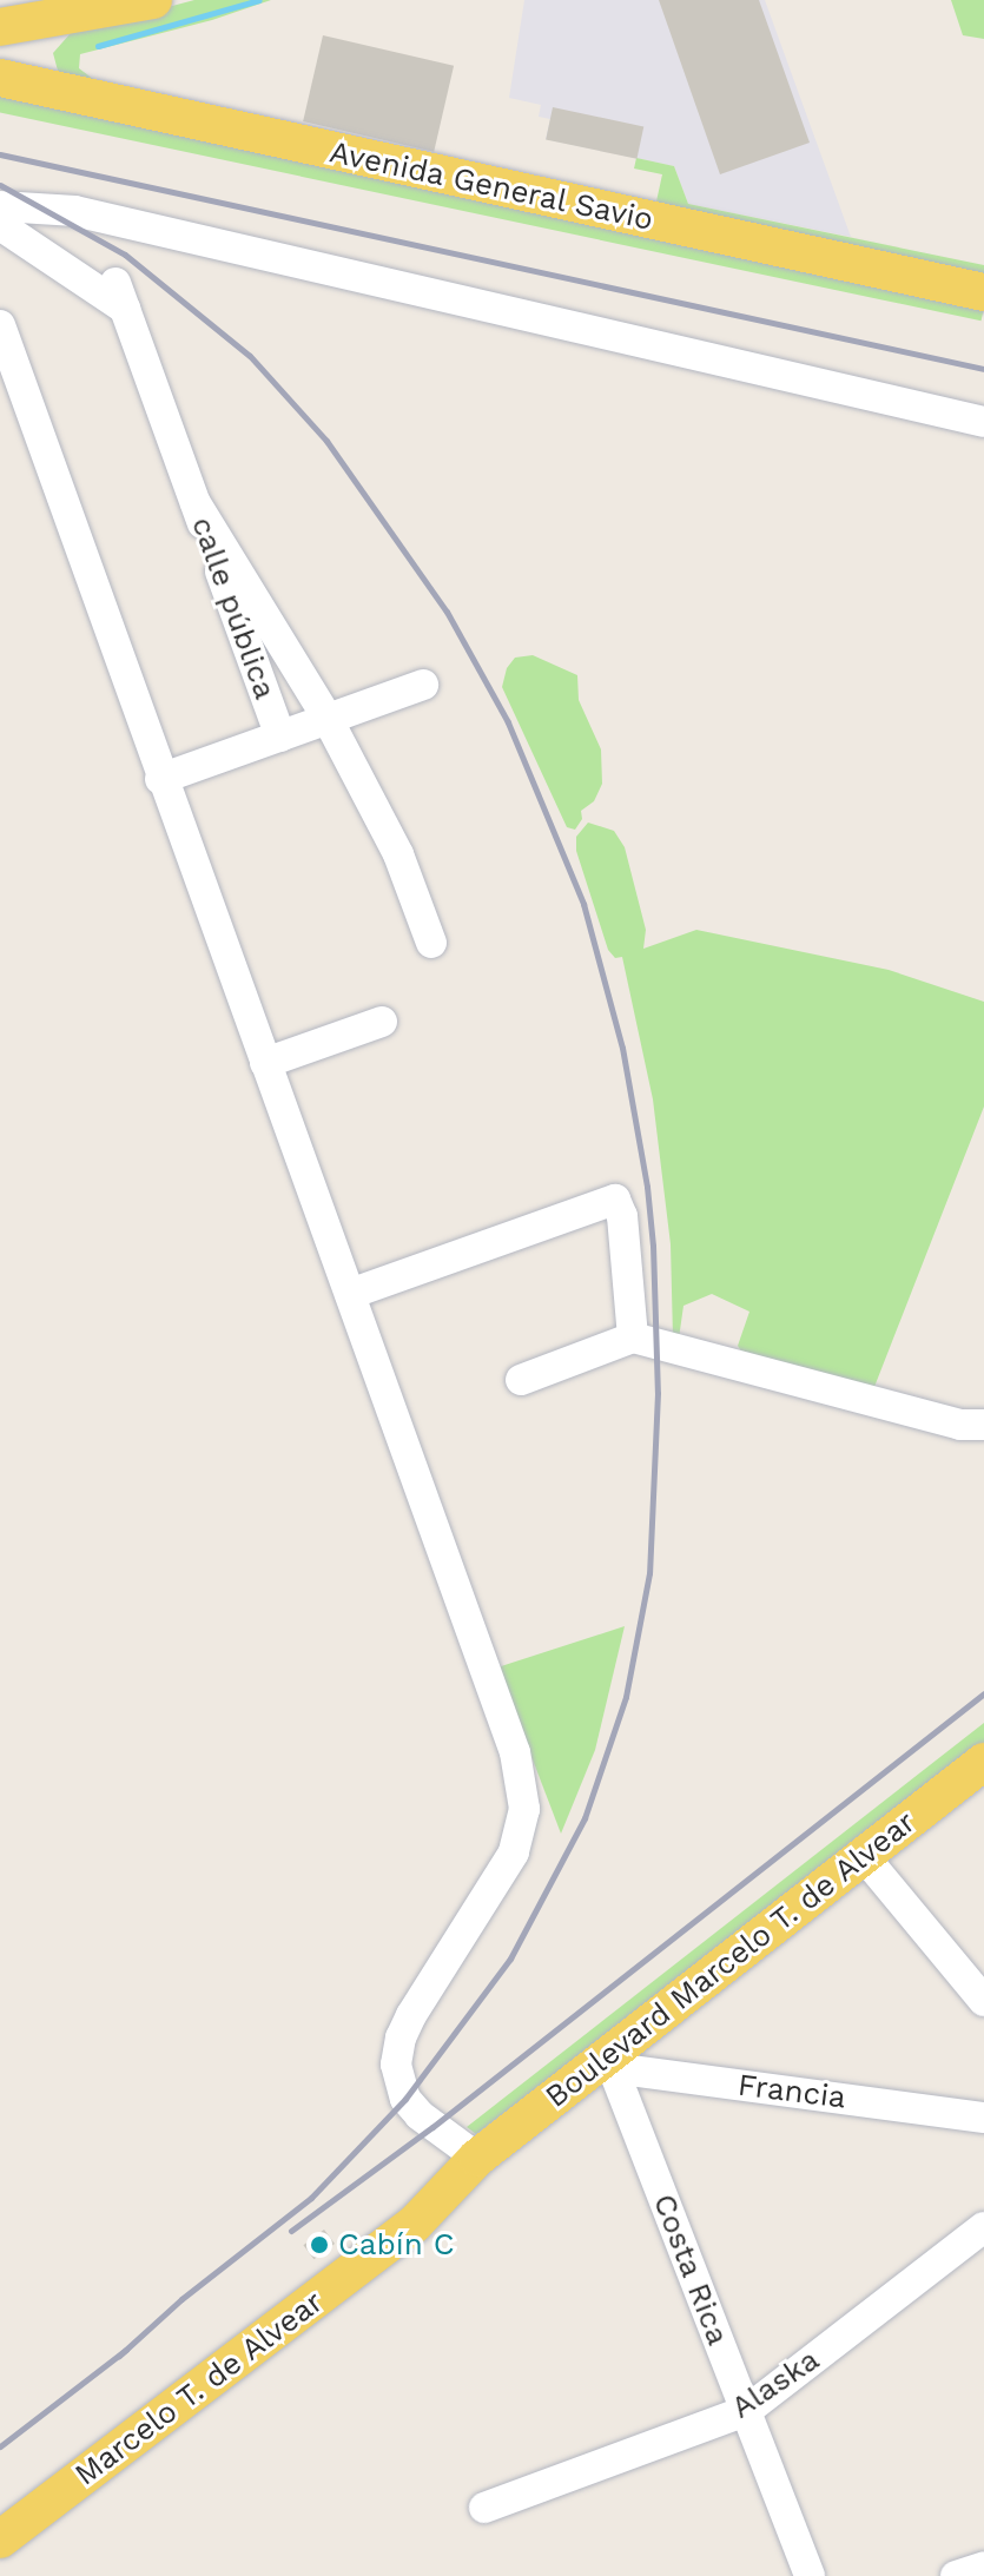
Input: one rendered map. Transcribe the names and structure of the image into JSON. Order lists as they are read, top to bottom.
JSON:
{
  "streets": {
    "main road": ["Avenida General Savio", "Boulevard Marcelo T. de Alvear", "Marcelo T. de Alvear"],
    "street": [
      "calle pública",
      "Francia",
      "Costa Rica",
      "Alaska"
    ]
  },
  "crossings": [
    ["Boulevard Marcelo T. de Alvear", "Francia"],
    ["Boulevard Marcelo T. de Alvear", "Costa Rica"],
    ["Boulevard Marcelo T. de Alvear", "Marcelo T. de Alvear"],
    ["Francia", "Costa Rica"],
    ["Costa Rica", "Alaska"]
  ],
  "places": ["Cabín C"]
}
